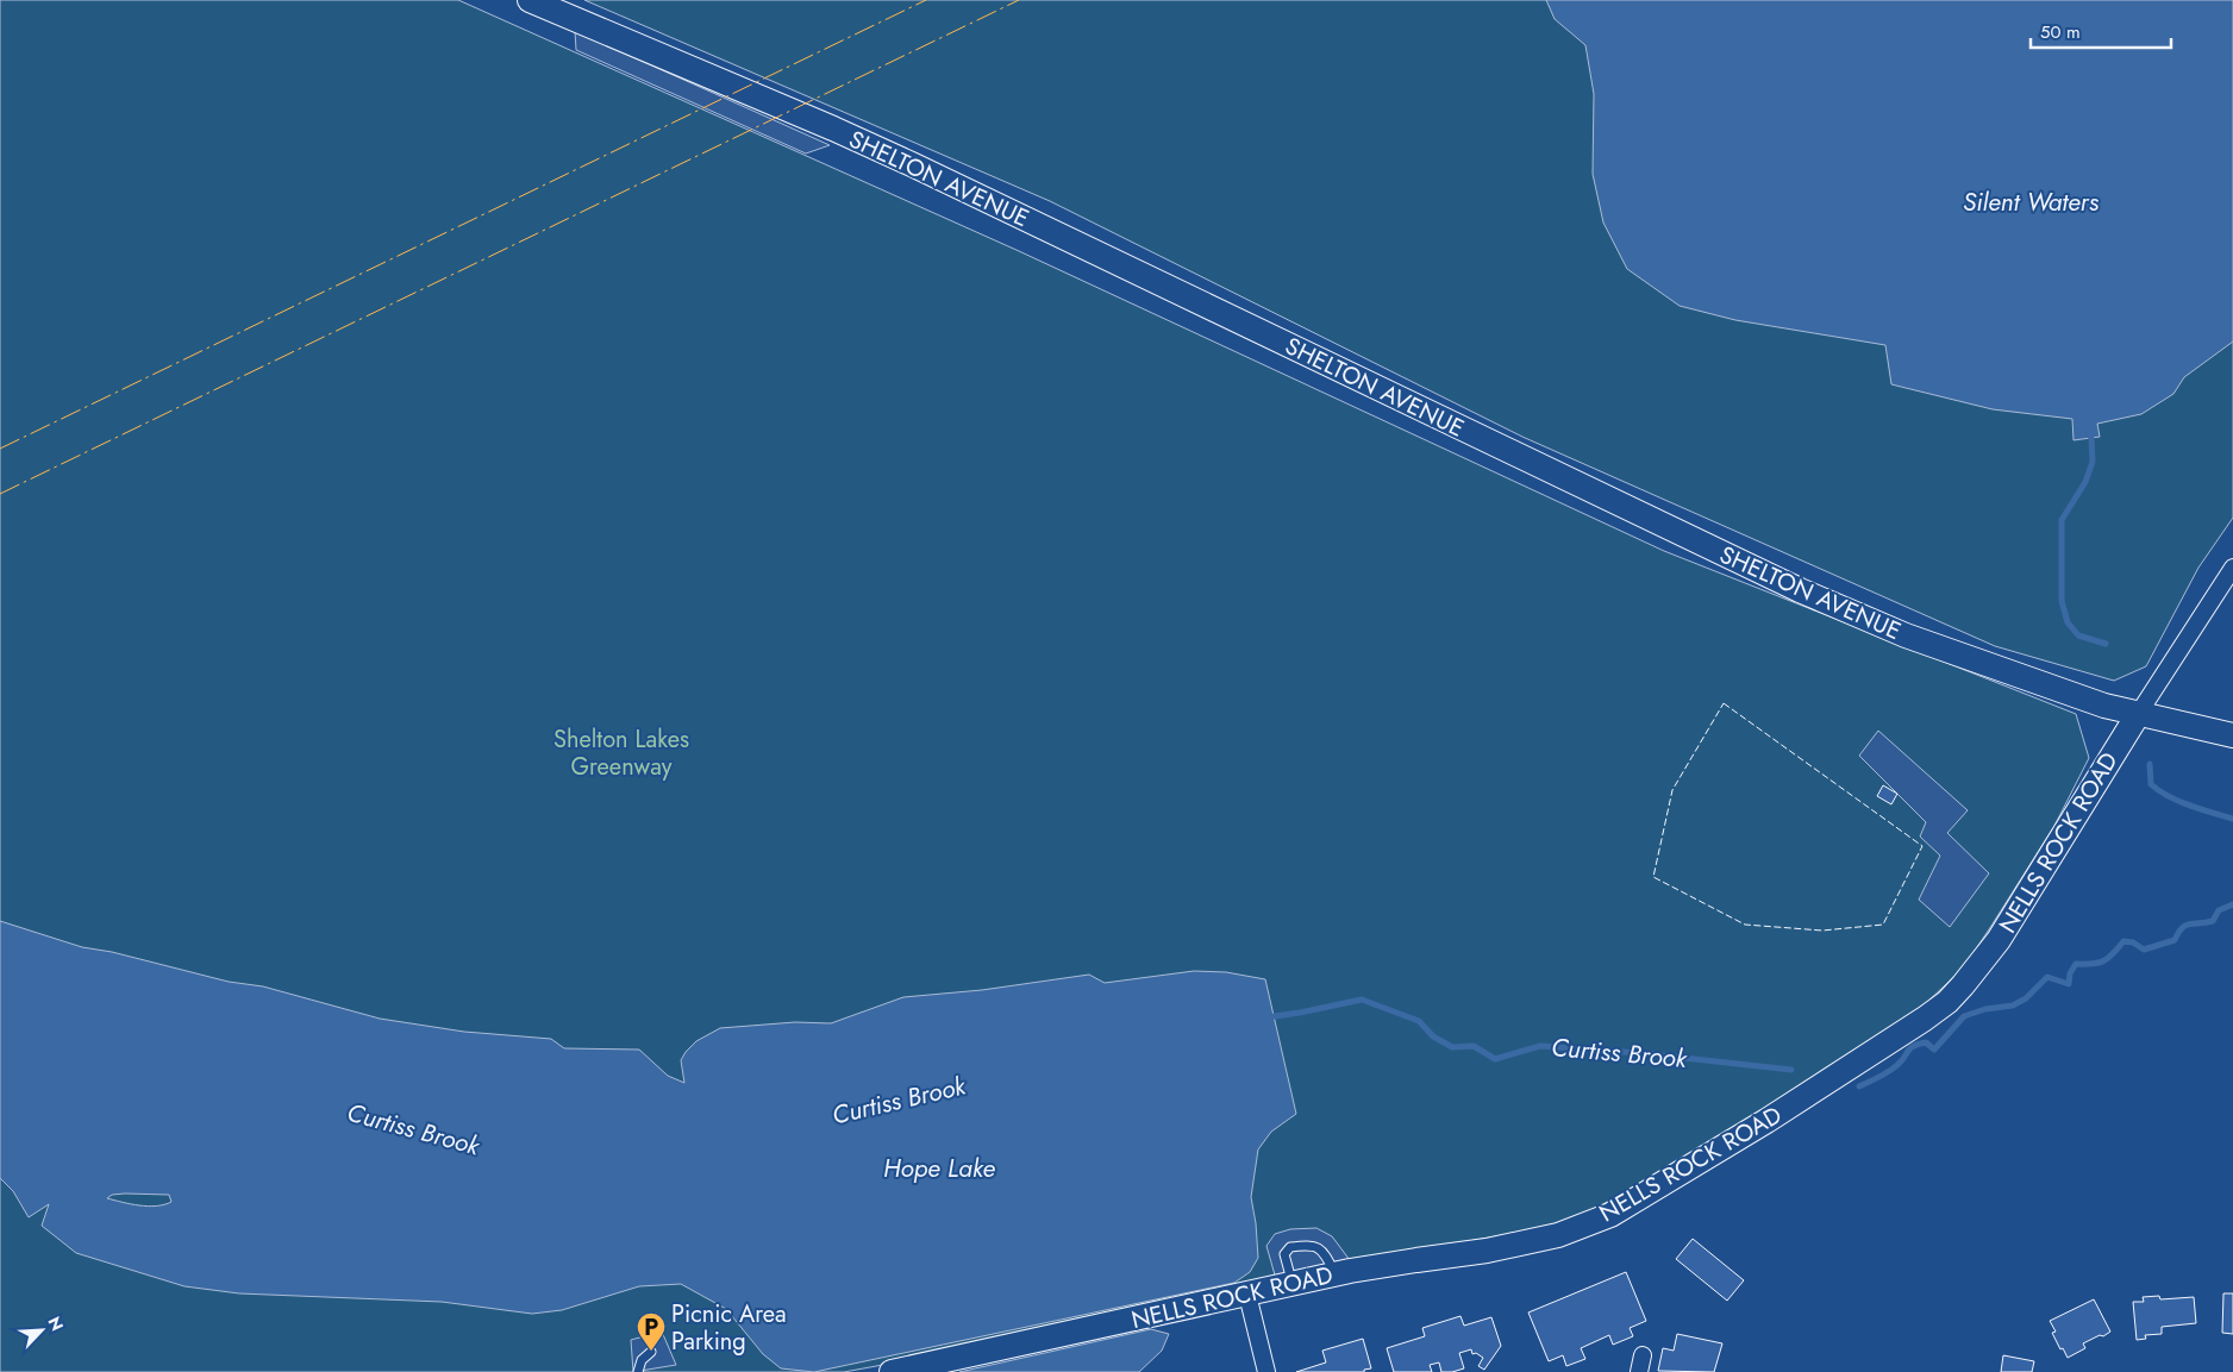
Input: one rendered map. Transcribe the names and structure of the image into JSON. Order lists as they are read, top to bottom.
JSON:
{
  "streets": {
    "main road": ["SHELTON AVENUE", "NELLS ROCK ROAD"]
  },
  "crossings": [
    ["SHELTON AVENUE", "NELLS ROCK ROAD"]
  ],
  "water": ["Silent Waters", "Curtiss Brook", "Hope Lake"],
  "parks": ["Shelton Lakes Greenway"],
  "places": {
    "parking": ["Picnic Area Parking"]
  },
  "scale_bar": "50 m",
  "north": "top right"
}
